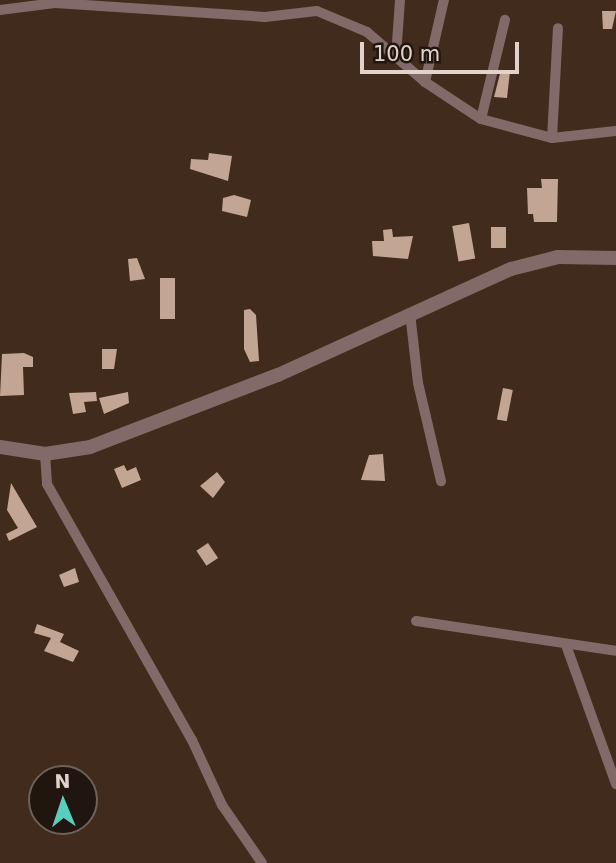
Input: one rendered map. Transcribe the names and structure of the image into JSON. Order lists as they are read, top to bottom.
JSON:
{
  "scale_bar": "100 m",
  "north": "top"
}
